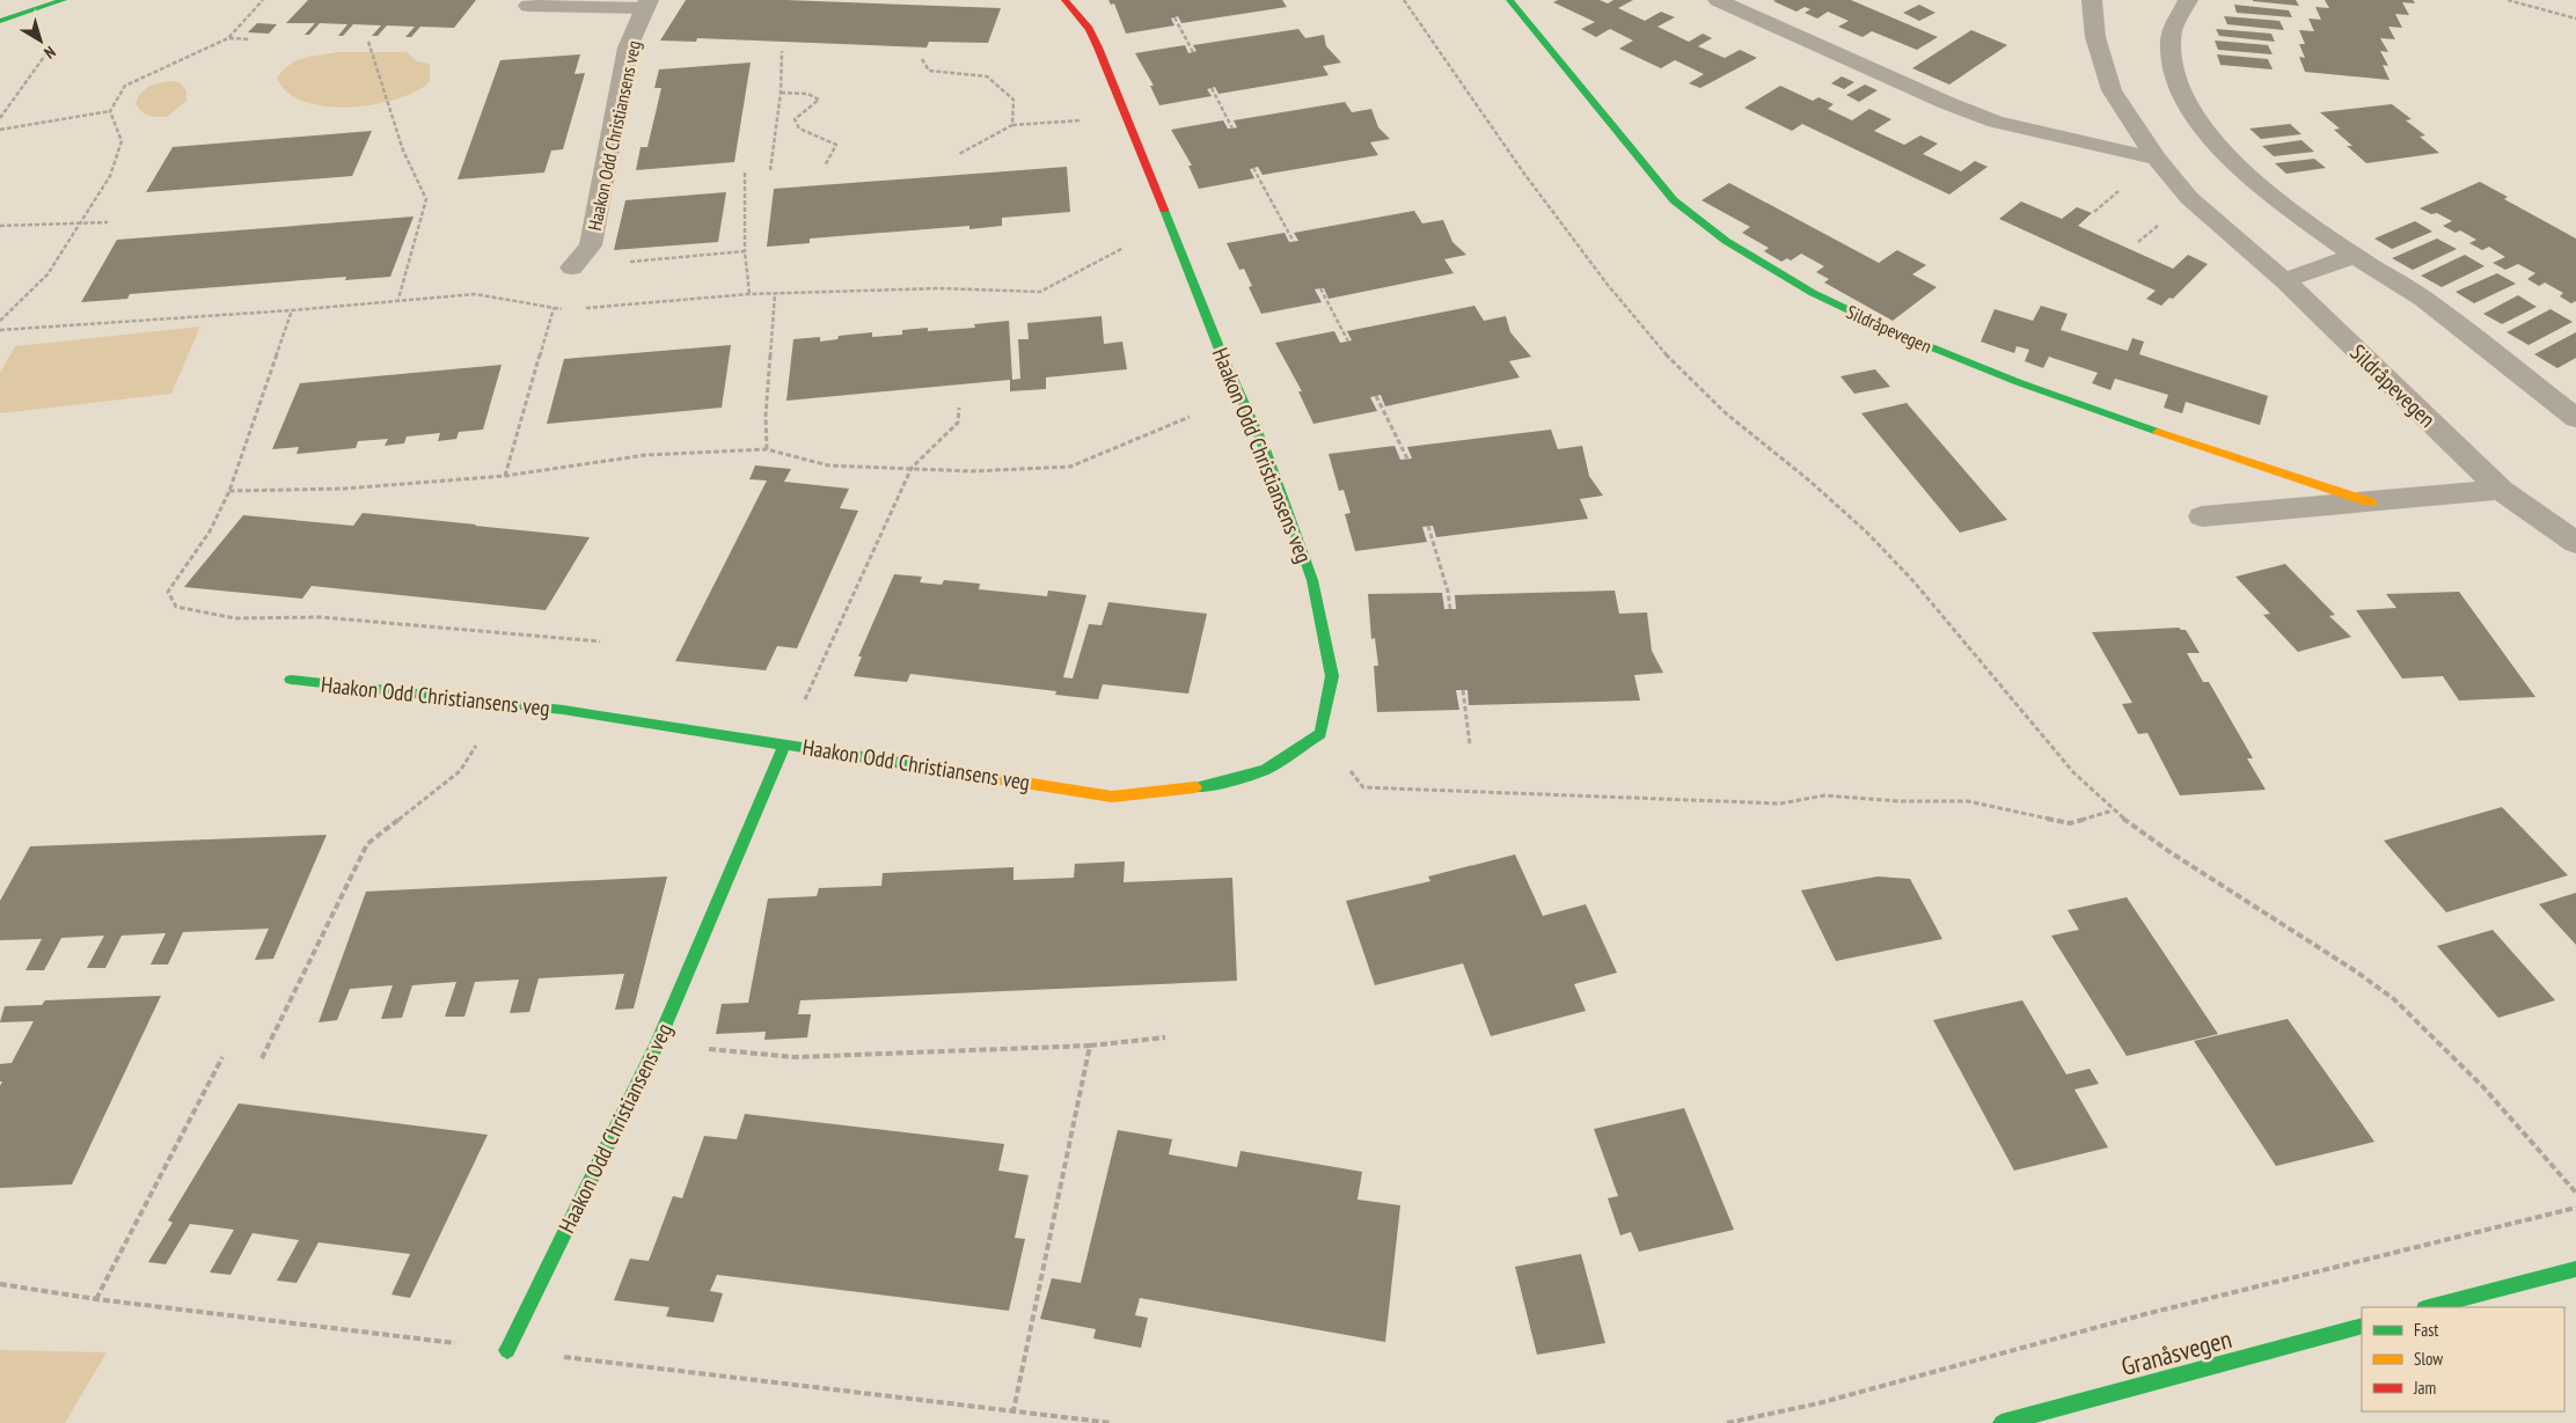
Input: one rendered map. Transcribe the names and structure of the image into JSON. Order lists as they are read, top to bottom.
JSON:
{
  "streets": {
    "street": ["Haakon Odd Christiansens veg", "Sildråpevegen", "Granåsvegen"]
  },
  "legend": ["Fast", "Slow", "Jam"],
  "north": "bottom right"
}
